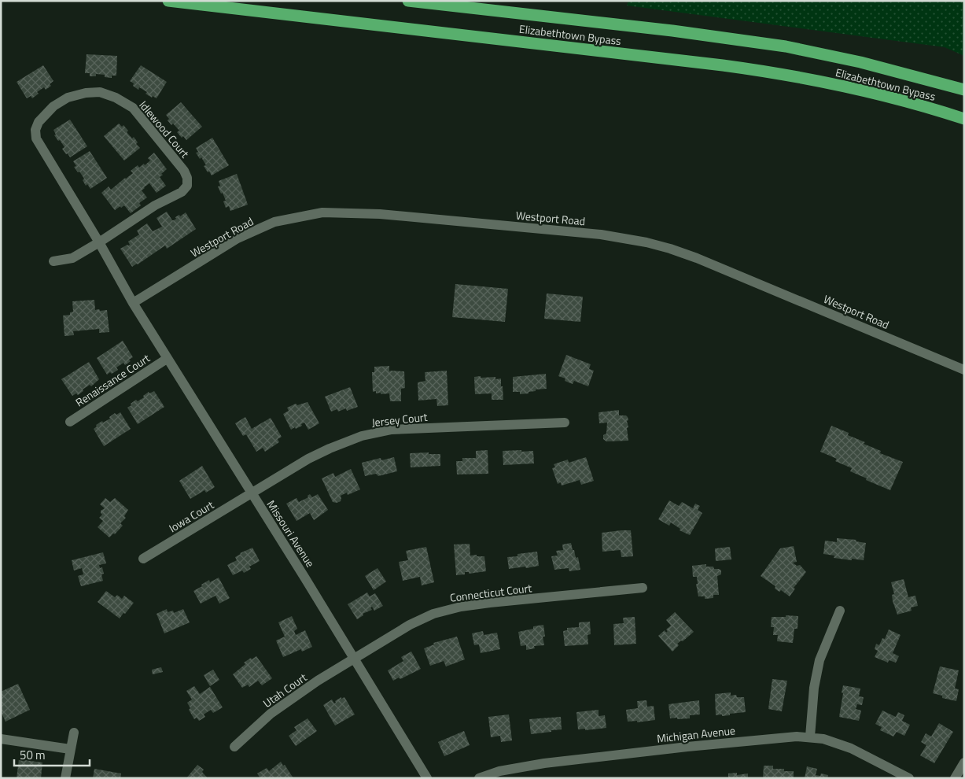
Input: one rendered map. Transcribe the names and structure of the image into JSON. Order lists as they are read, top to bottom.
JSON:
{
  "streets": {
    "highway": ["Elizabethtown Bypass"],
    "street": [
      "Idlewood Court",
      "Westport Road",
      "Renaissance Court",
      "Jersey Court",
      "Iowa Court",
      "Missouri Avenue",
      "Connecticut Court",
      "Utah Court",
      "Michigan Avenue"
    ]
  },
  "crossings": [
    ["Idlewood Court", "Westport Road"],
    ["Idlewood Court", "Missouri Avenue"],
    ["Westport Road", "Missouri Avenue"],
    ["Renaissance Court", "Missouri Avenue"],
    ["Jersey Court", "Iowa Court"],
    ["Jersey Court", "Missouri Avenue"],
    ["Iowa Court", "Missouri Avenue"],
    ["Missouri Avenue", "Connecticut Court"],
    ["Missouri Avenue", "Utah Court"],
    ["Connecticut Court", "Utah Court"]
  ],
  "scale_bar": "50 m"
}
